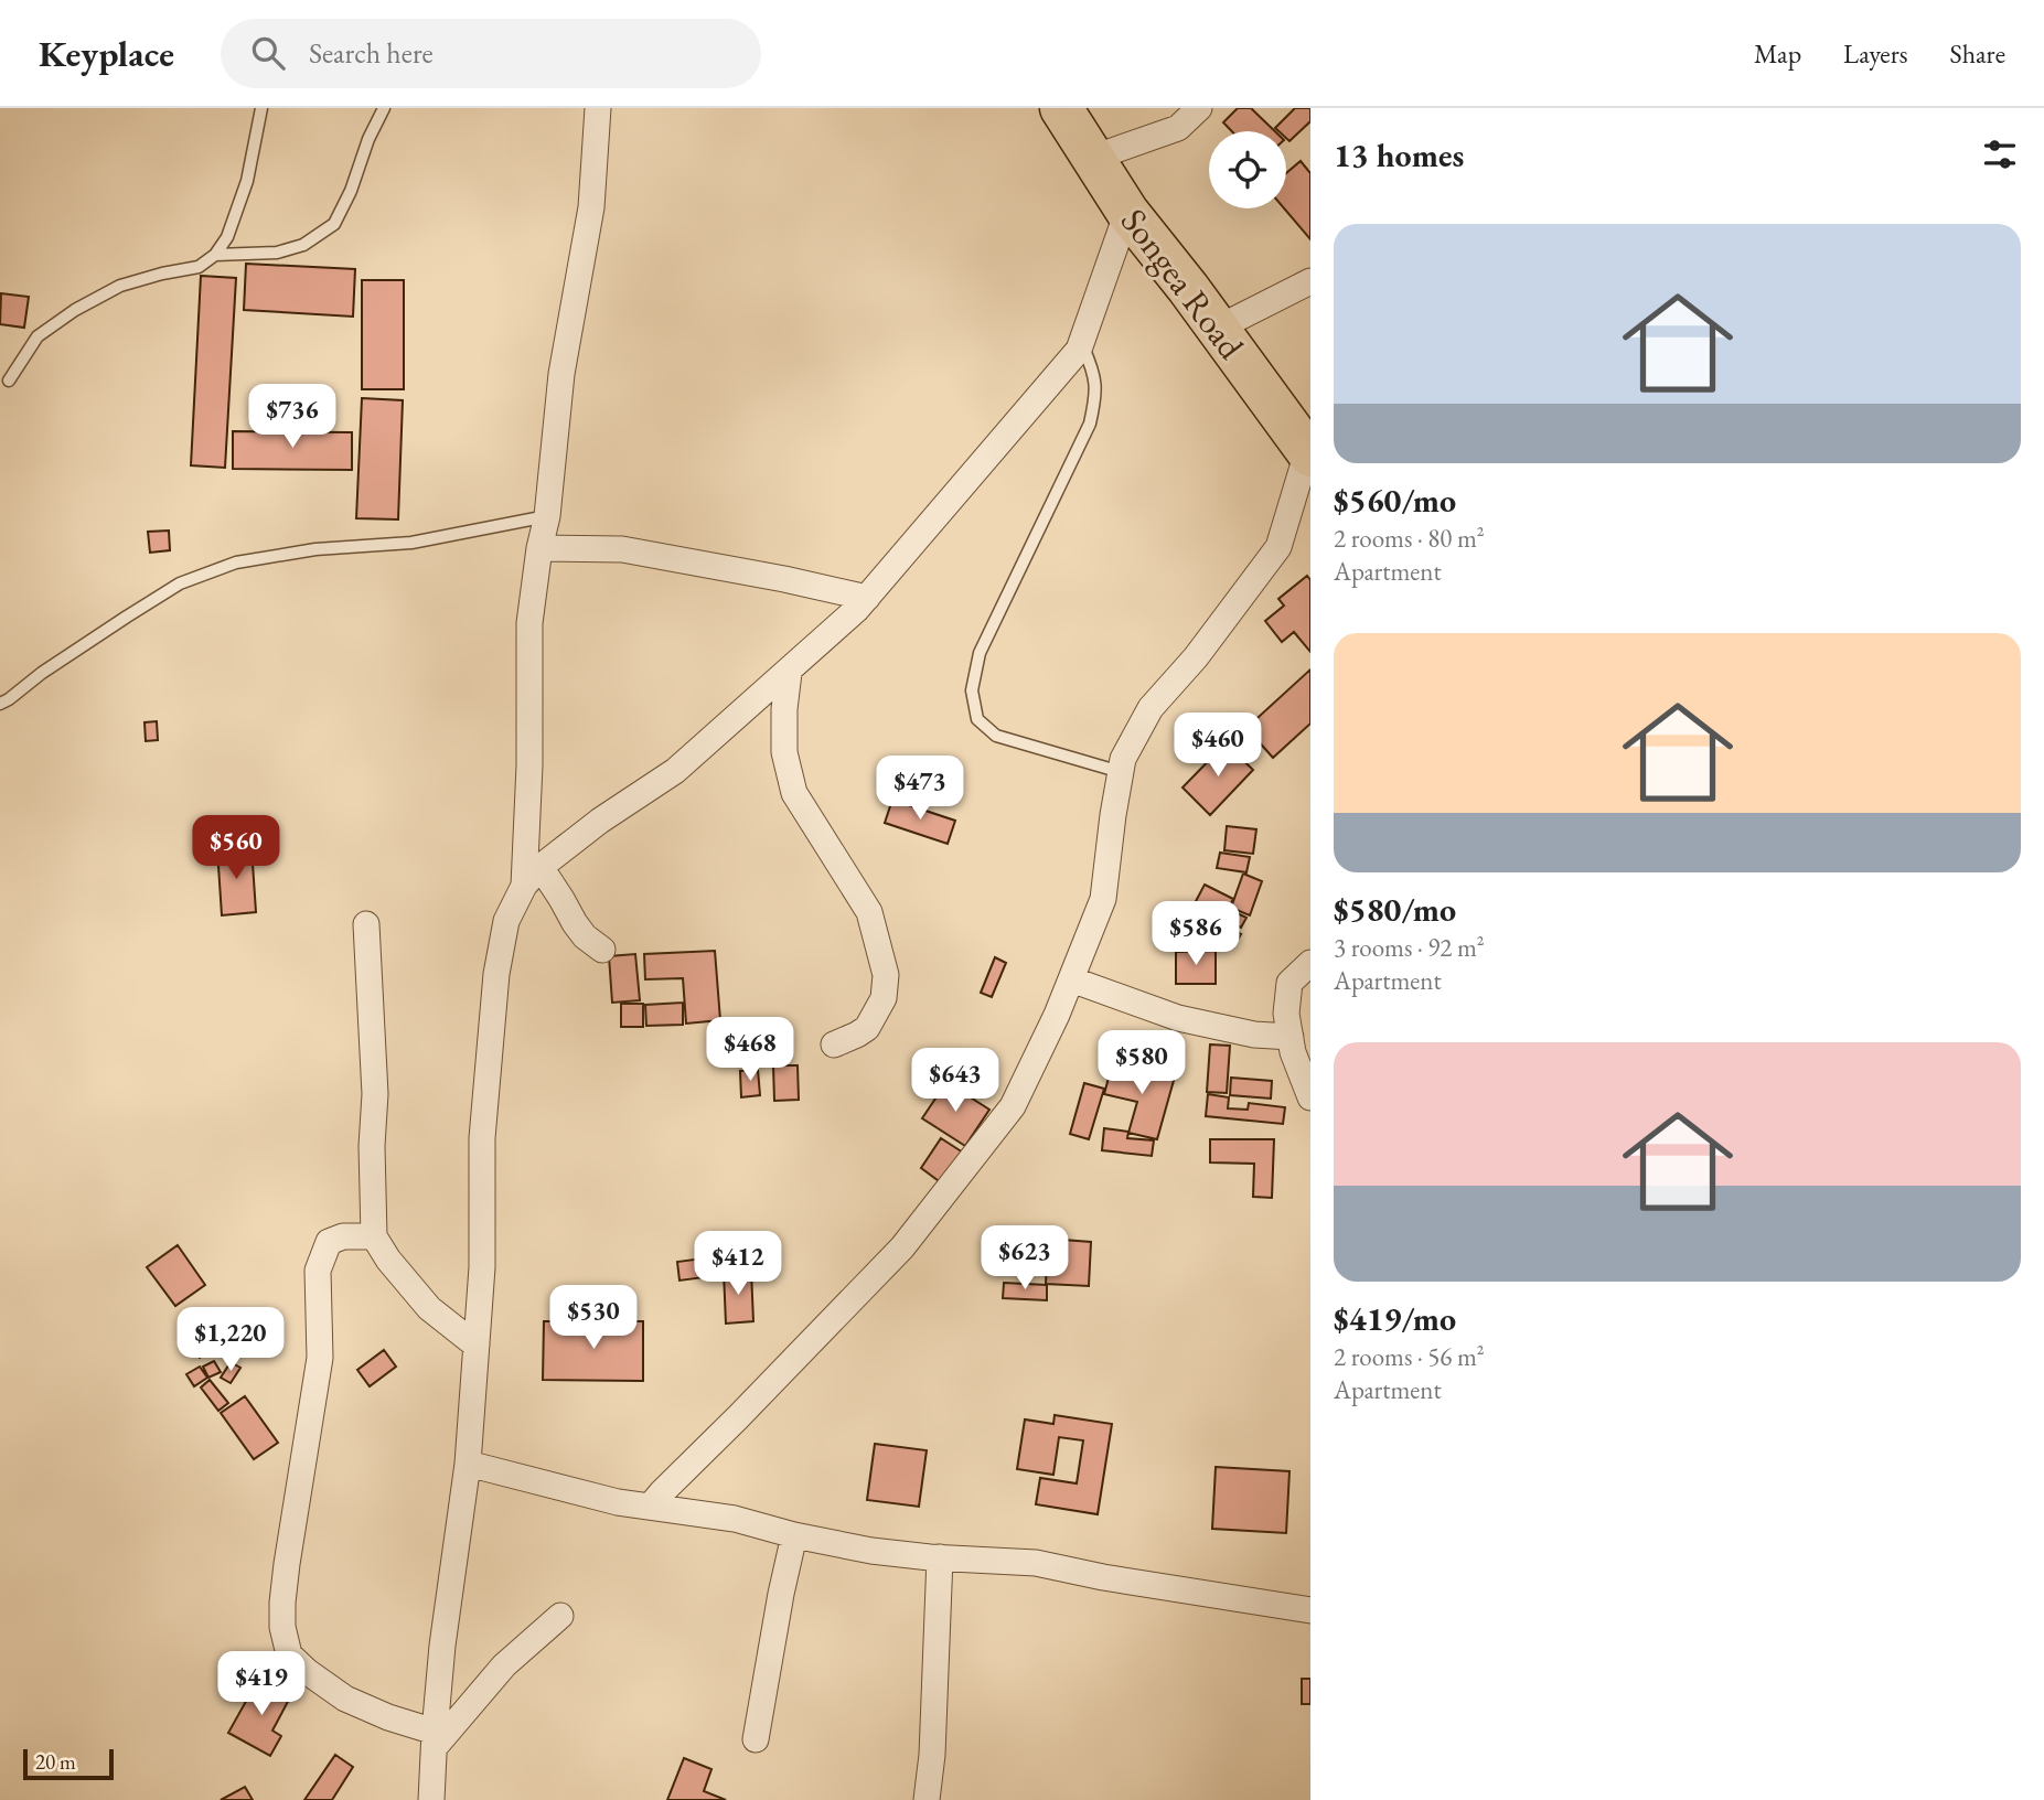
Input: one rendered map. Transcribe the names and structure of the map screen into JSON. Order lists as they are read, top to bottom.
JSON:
{
  "streets": {
    "highway": ["Songea Road"]
  },
  "scale_bar": "20 m",
  "page": {
    "header": "Keyplace",
    "search": "Search here",
    "nav": ["Map", "Layers", "Share"],
    "heading": "13 homes",
    "list": [
      {
        "name": "$560/mo",
        "note": "2 rooms · 80 m² · Apartment"
      },
      {
        "name": "$580/mo",
        "note": "3 rooms · 92 m² · Apartment"
      },
      {
        "name": "$419/mo",
        "note": "2 rooms · 56 m² · Apartment"
      }
    ],
    "price": [
      "$736",
      "$460",
      "$473",
      "$560",
      "$586",
      "$468",
      "$580",
      "$643",
      "$623",
      "$412",
      "$530",
      "$1,220",
      "$419"
    ],
    "scale": "20 m"
  }
}
